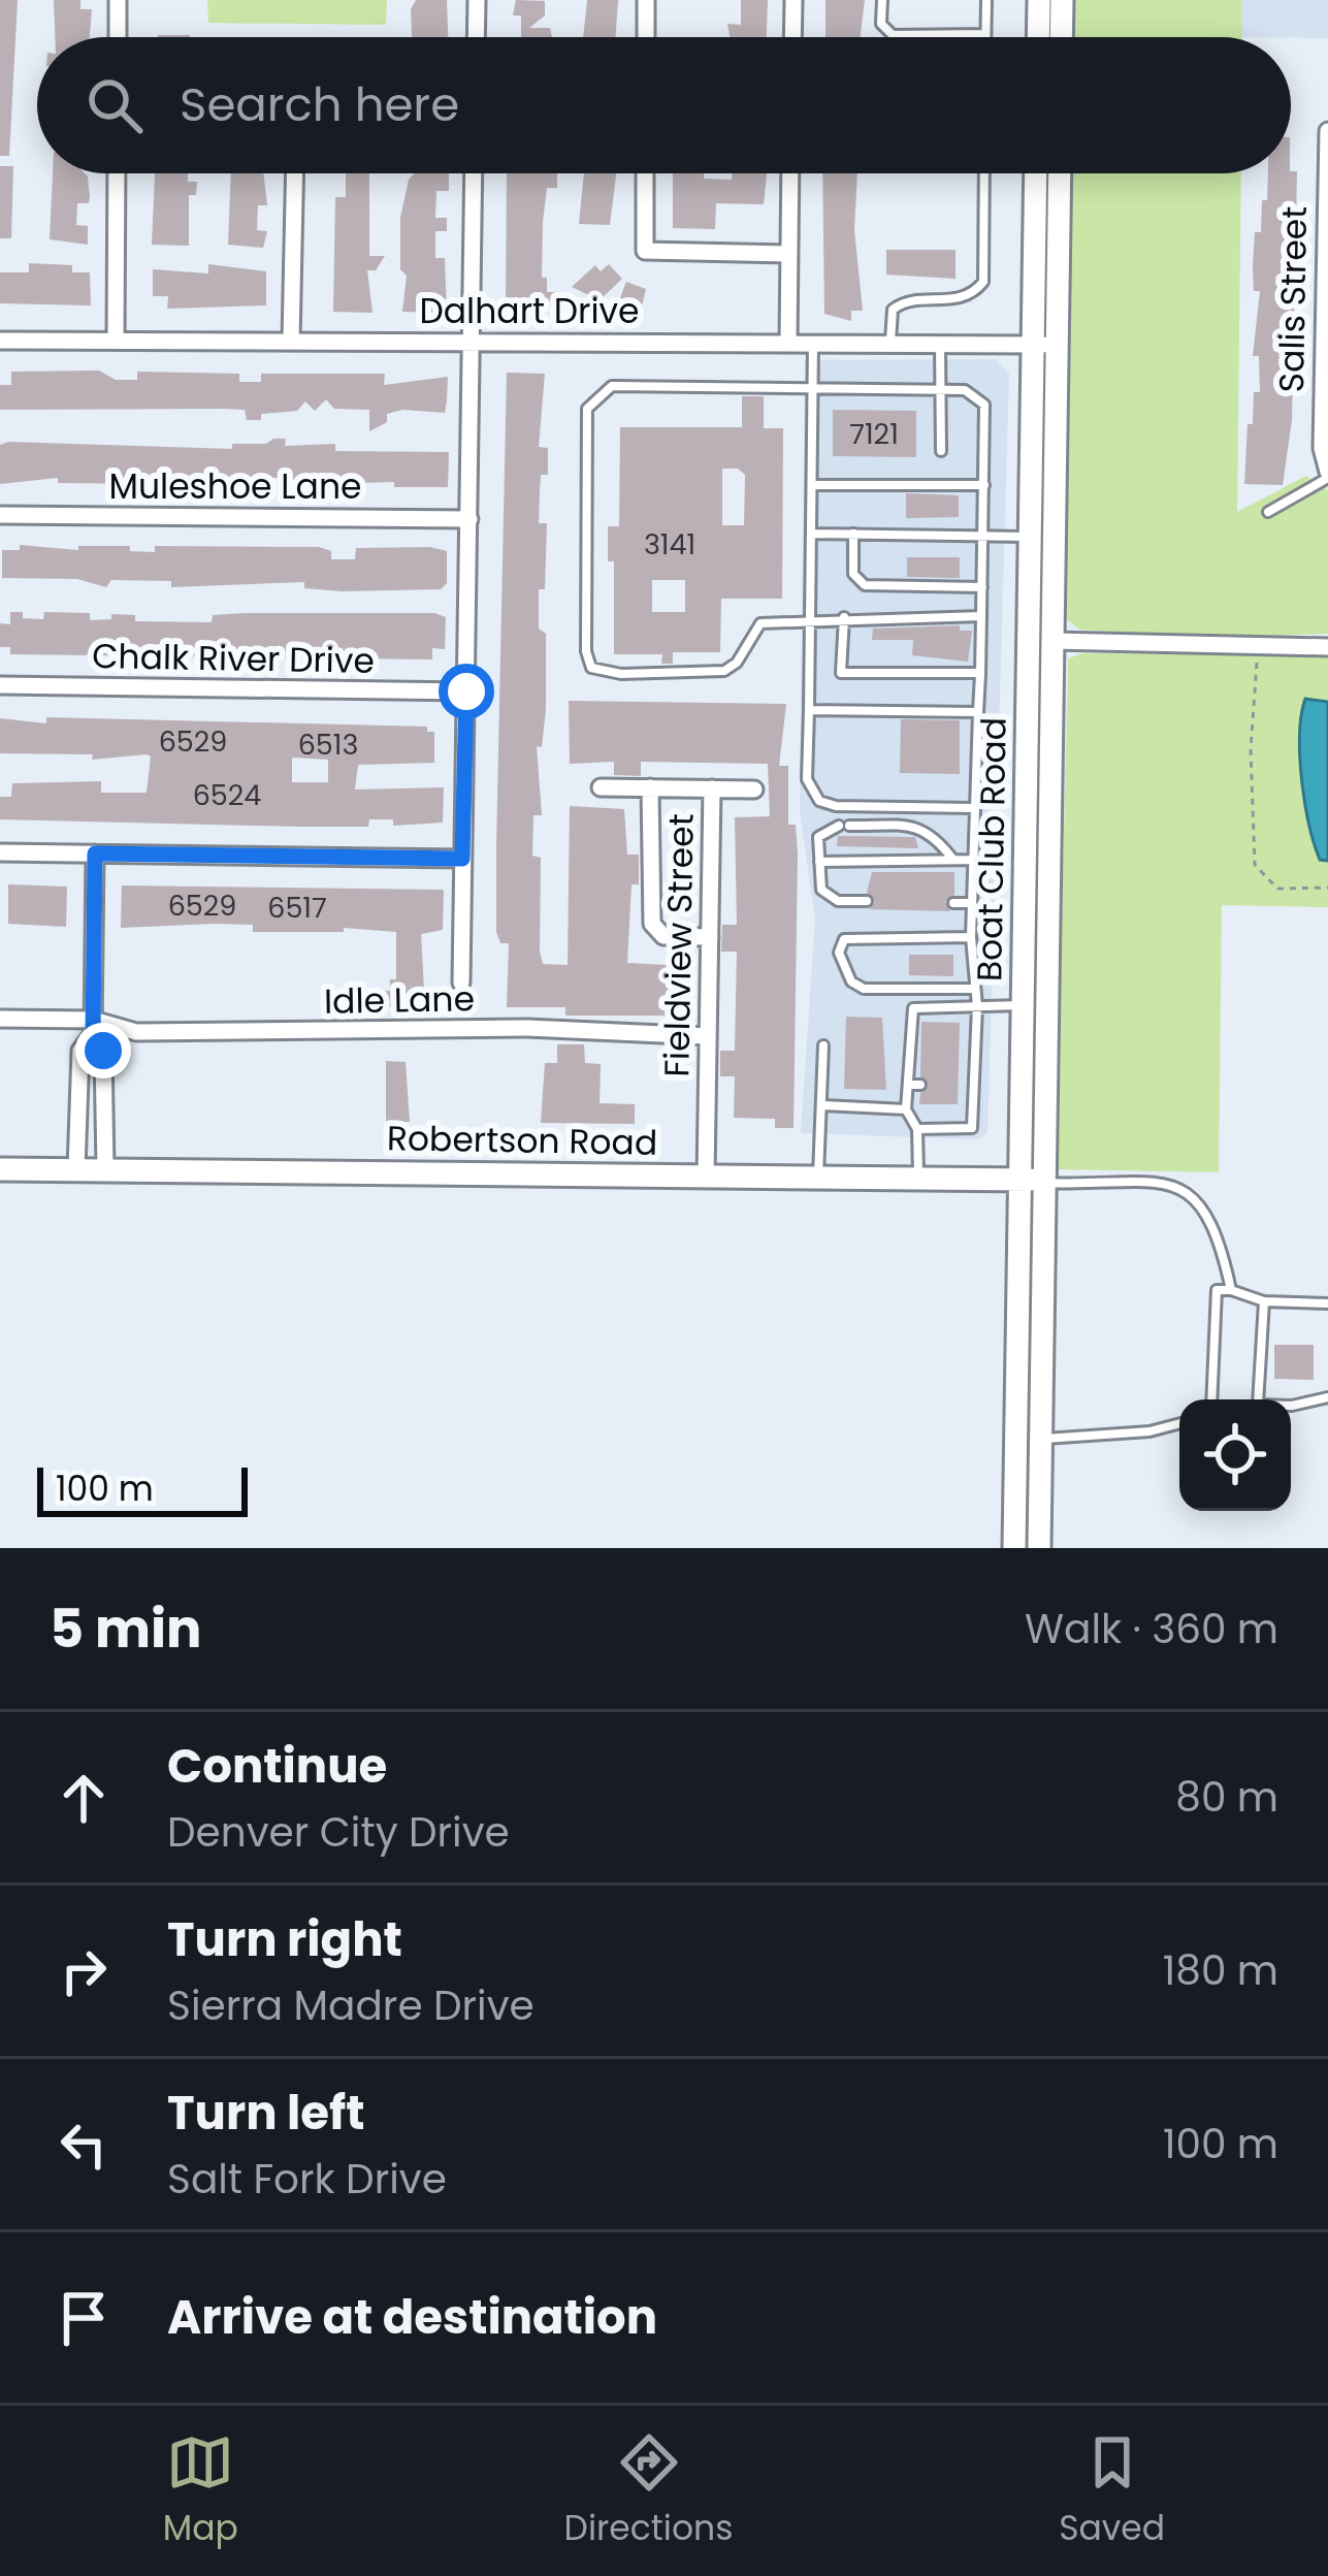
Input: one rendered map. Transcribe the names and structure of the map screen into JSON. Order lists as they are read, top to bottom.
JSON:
{
  "streets": {
    "main road": ["Boat Club Road", "Robertson Road"],
    "street": [
      "Salis Street",
      "Dalhart Drive",
      "Muleshoe Lane",
      "Chalk River Drive",
      "Fieldview Street",
      "Idle Lane"
    ]
  },
  "crossings": [
    ["Dalhart Drive", "Boat Club Road"],
    ["Boat Club Road", "Robertson Road"],
    ["Fieldview Street", "Idle Lane"],
    ["Fieldview Street", "Robertson Road"]
  ],
  "house_numbers": [
    "7121",
    "3141",
    "6529",
    "6513",
    "6524",
    "6529",
    "6517"
  ],
  "scale_bar": "100 m",
  "page": {
    "search": "Search here",
    "scale": "100 m",
    "heading": ["5 min", "Walk · 360 m"],
    "list": [
      ["Continue", "Denver City Drive", "80 m"],
      ["Turn right", "Sierra Madre Drive", "180 m"],
      ["Turn left", "Salt Fork Drive", "100 m"],
      "Arrive at destination"
    ],
    "nav": ["Map", "Directions", "Saved"]
  }
}
